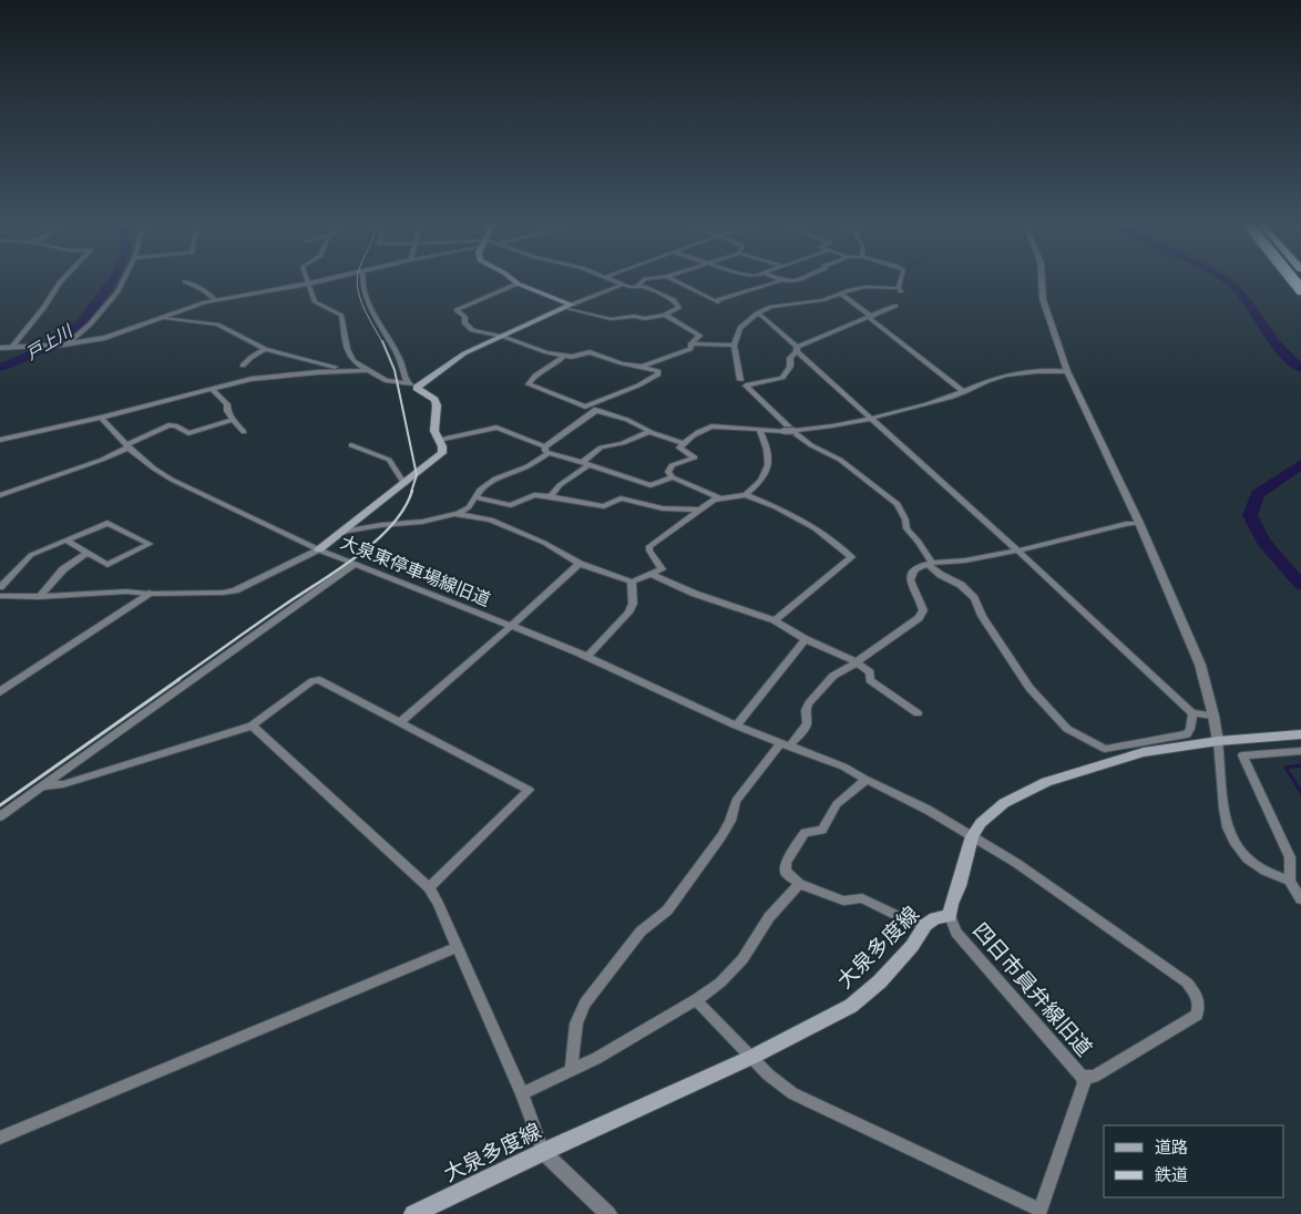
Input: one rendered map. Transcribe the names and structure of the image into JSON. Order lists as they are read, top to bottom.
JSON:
{
  "streets": {
    "main road": ["大泉多度線"],
    "street": ["大泉東停車場線旧道", "四日市員弁線旧道"]
  },
  "crossings": [
    ["大泉東停車場線旧道", "大泉多度線"],
    ["大泉東停車場線旧道", "四日市員弁線旧道"],
    ["大泉多度線", "四日市員弁線旧道"]
  ],
  "water": ["戸上川"],
  "legend": ["道路", "鉄道"]
}
